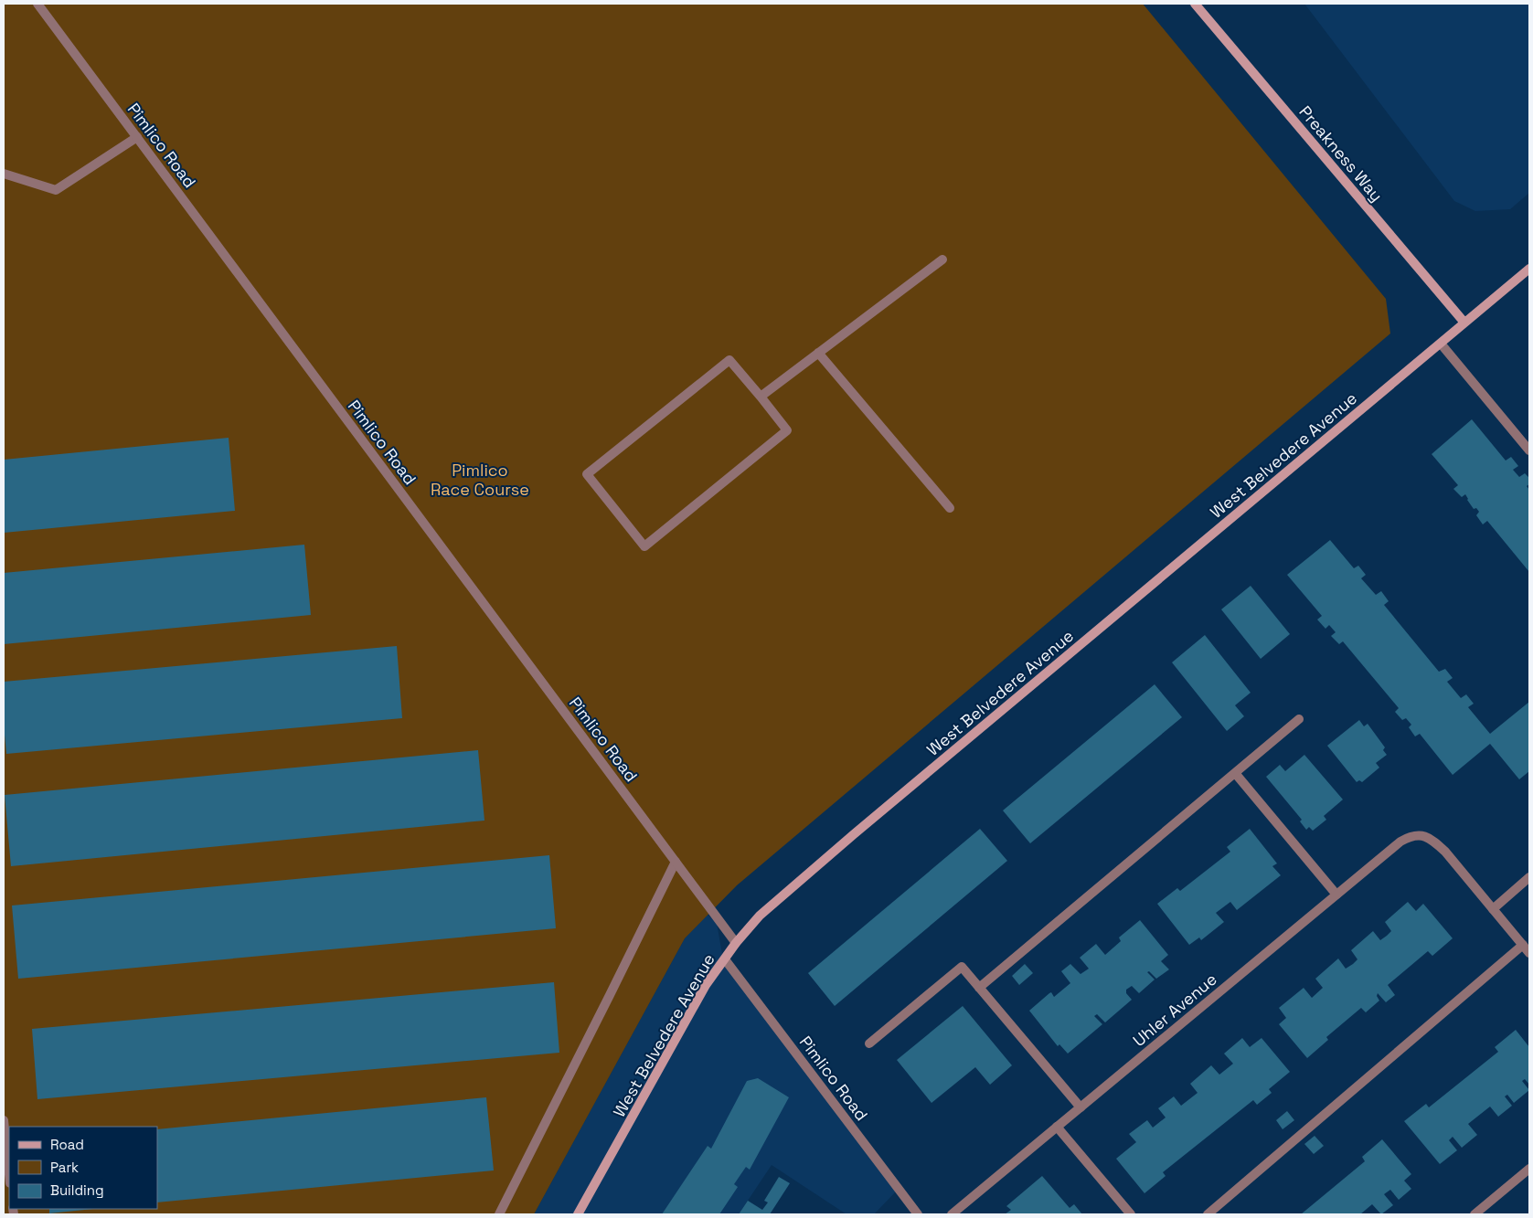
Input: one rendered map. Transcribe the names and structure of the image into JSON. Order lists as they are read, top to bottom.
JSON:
{
  "streets": {
    "main road": ["Preakness Way", "West Belvedere Avenue"],
    "street": ["Pimlico Road", "Uhler Avenue"]
  },
  "crossings": [
    ["Pimlico Road", "West Belvedere Avenue"],
    ["Preakness Way", "West Belvedere Avenue"]
  ],
  "parks": ["Pimlico Race Course"],
  "legend": ["Road", "Park", "Building"]
}
